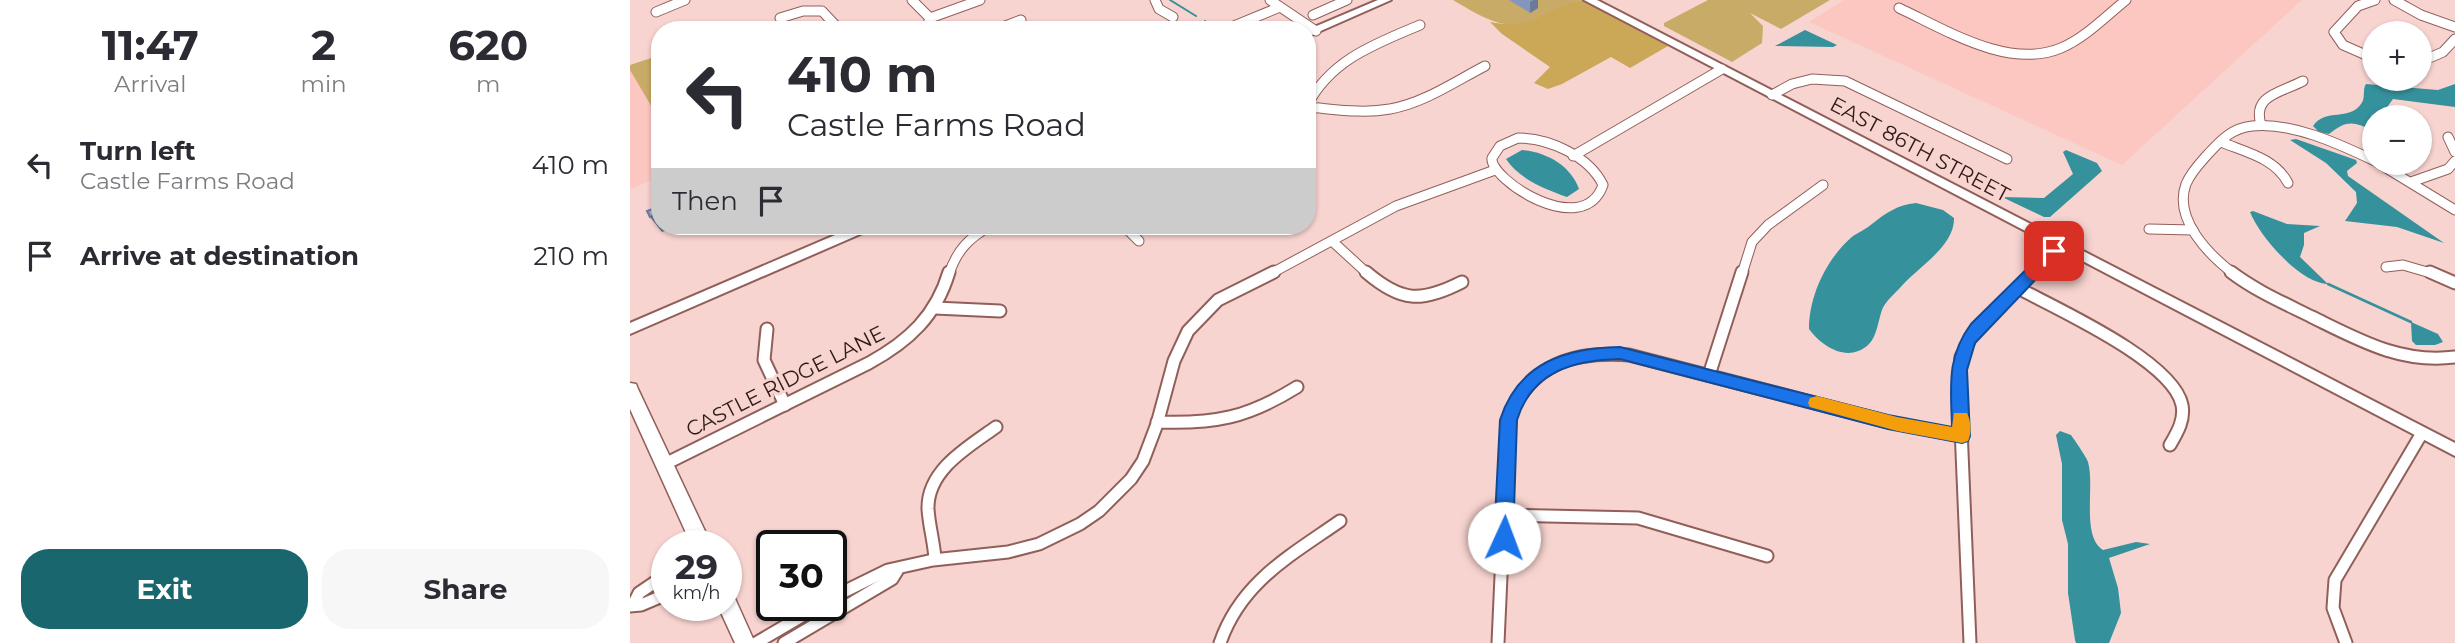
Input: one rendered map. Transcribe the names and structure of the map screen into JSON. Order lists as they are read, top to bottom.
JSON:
{
  "streets": {
    "street": ["EAST 86TH STREET", "CASTLE RIDGE LANE"]
  },
  "page": {
    "eta": [
      "11:47",
      "Arrival",
      "2",
      "min",
      "620",
      "m"
    ],
    "map_buttons": ["+", "−"],
    "turn": ["410 m", "Castle Farms Road"],
    "list": [
      {
        "name": "Turn left",
        "note": "Castle Farms Road",
        "value": "410 m"
      },
      {
        "name": "Arrive at destination",
        "value": "210 m"
      }
    ],
    "then": "Then",
    "speed": "29 km/h",
    "limit": "30",
    "buttons": ["Exit", "Share"]
  }
}
